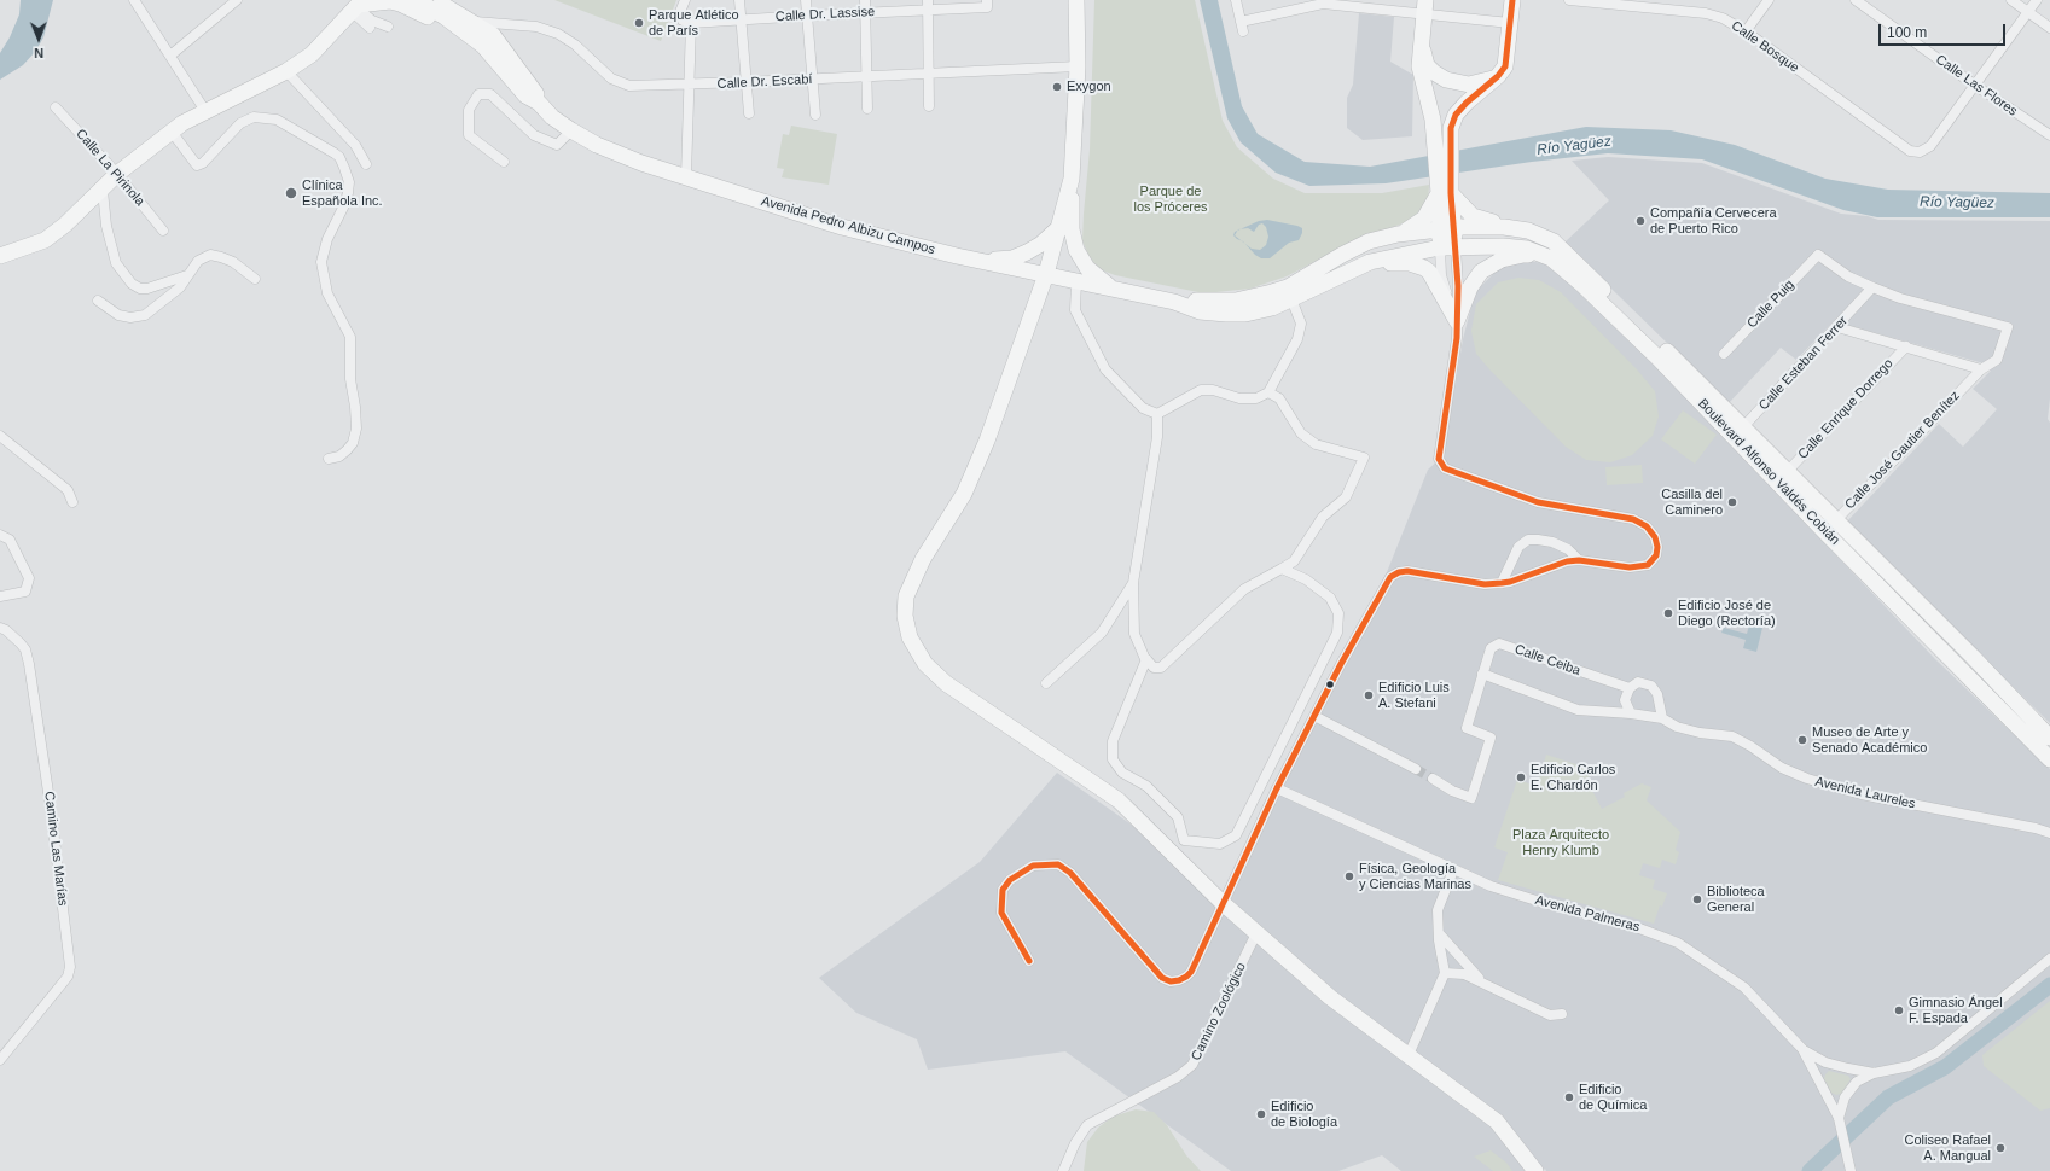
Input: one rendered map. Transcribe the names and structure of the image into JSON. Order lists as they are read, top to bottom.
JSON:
{
  "streets": {
    "main road": ["Avenida Pedro Albizu Campos", "Boulevard Alfonso Valdés Cobián"],
    "street": [
      "Calle Dr. Lassise",
      "Calle Bosque",
      "Calle Dr. Escabí",
      "Calle Las Flores",
      "Calle La Pirinola",
      "Calle Puig",
      "Calle Esteban Ferrer",
      "Calle Enrique Dorrego",
      "Calle José Gautier Benítez",
      "Calle Ceiba",
      "Avenida Laureles",
      "Camino Las Marías",
      "Avenida Palmeras",
      "Camino Zoológico"
    ]
  },
  "crossings": [
    ["Calle Bosque", "Calle Las Flores"],
    ["Calle Dr. Escabí", "Avenida Pedro Albizu Campos"],
    ["Avenida Pedro Albizu Campos", "Boulevard Alfonso Valdés Cobián"],
    ["Calle Puig", "Calle Esteban Ferrer"],
    ["Calle Esteban Ferrer", "Boulevard Alfonso Valdés Cobián"],
    ["Calle Enrique Dorrego", "Boulevard Alfonso Valdés Cobián"],
    ["Calle José Gautier Benítez", "Boulevard Alfonso Valdés Cobián"]
  ],
  "water": ["Río Yagüez"],
  "parks": ["Parque de los Próceres", "Plaza Arquitecto Henry Klumb"],
  "places": [
    "Parque Atlético de París",
    "Exygon",
    "Clínica Española Inc.",
    "Compañía Cervecera de Puerto Rico",
    "Casilla del Caminero",
    "Edificio José de Diego (Rectoría)",
    "Edificio Luis A. Stefani",
    "Museo de Arte y Senado Académico",
    "Edificio Carlos E. Chardón",
    "Física, Geología y Ciencias Marinas",
    "Biblioteca General",
    "Gimnasio Ángel F. Espada",
    "Edificio de Química",
    "Edificio de Biología",
    "Coliseo Rafael A. Mangual"
  ],
  "scale_bar": "100 m",
  "north": "bottom"
}
